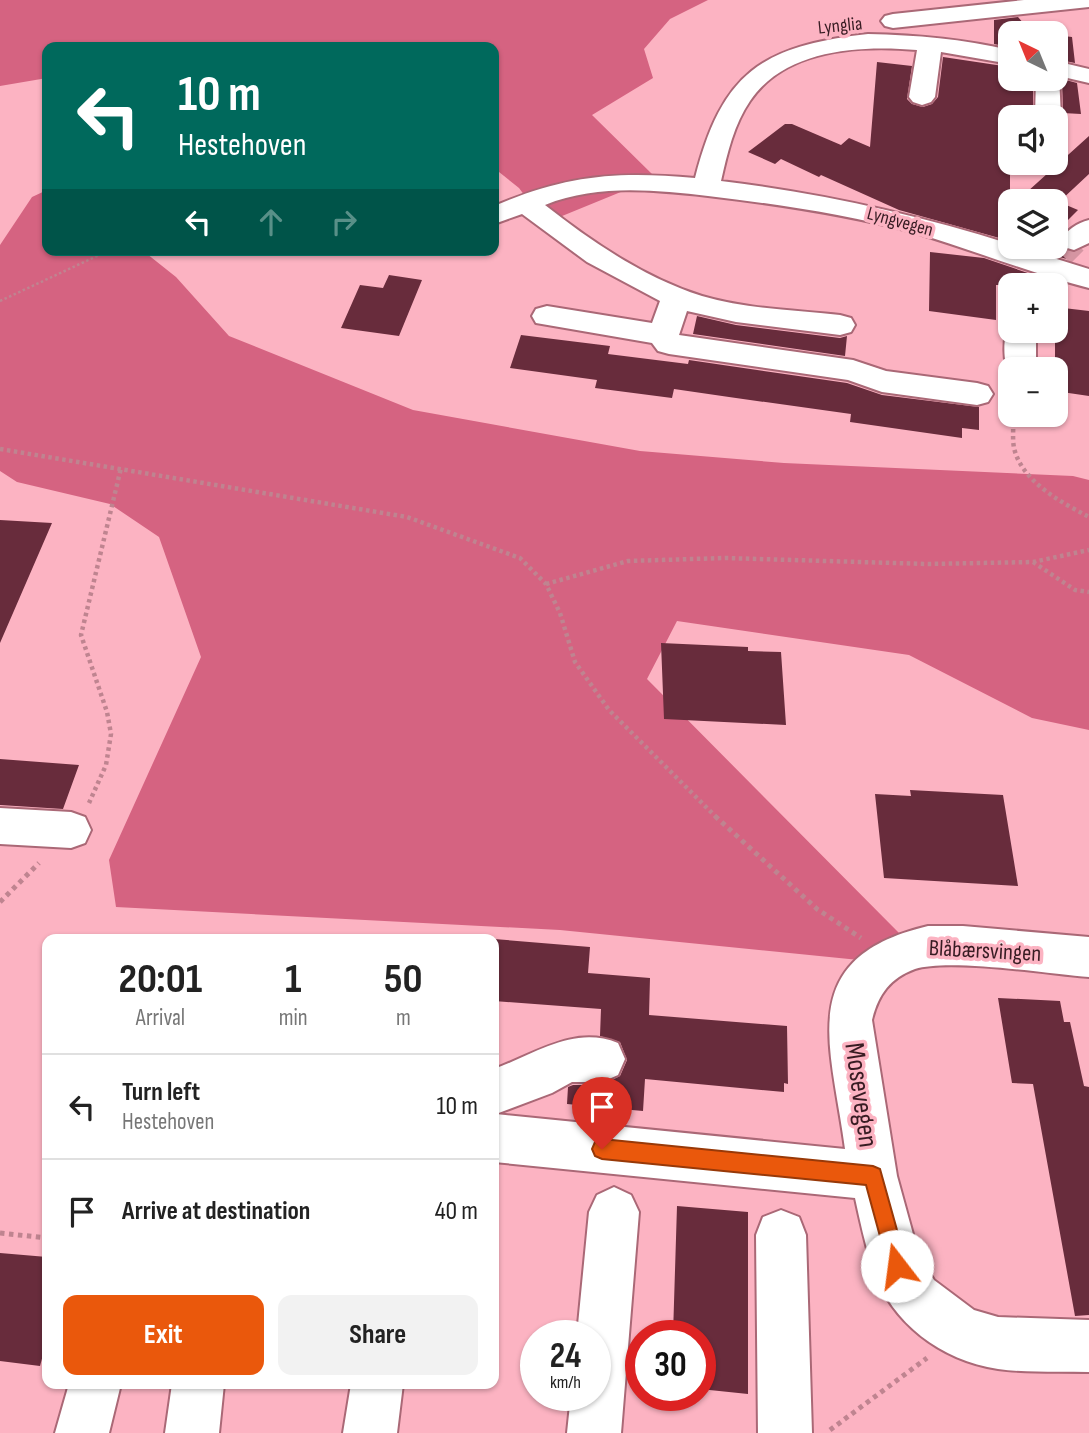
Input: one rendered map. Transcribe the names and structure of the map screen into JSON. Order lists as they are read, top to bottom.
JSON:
{
  "streets": {
    "street": [
      "Lynglia",
      "Lyngvegen",
      "Blåbærsvingen",
      "Mosevegen"
    ]
  },
  "crossings": [
    ["Blåbærsvingen", "Mosevegen"]
  ],
  "north": "top left",
  "page": {
    "map_buttons": ["+", "−"],
    "turn": ["10 m", "Hestehoven"],
    "eta": [
      "20:01",
      "Arrival",
      "1",
      "min",
      "50",
      "m"
    ],
    "list": [
      {
        "name": "Turn left",
        "note": "Hestehoven",
        "value": "10 m"
      },
      {
        "name": "Arrive at destination",
        "value": "40 m"
      }
    ],
    "buttons": ["Exit", "Share"],
    "speed": "24 km/h",
    "limit": "30"
  }
}
